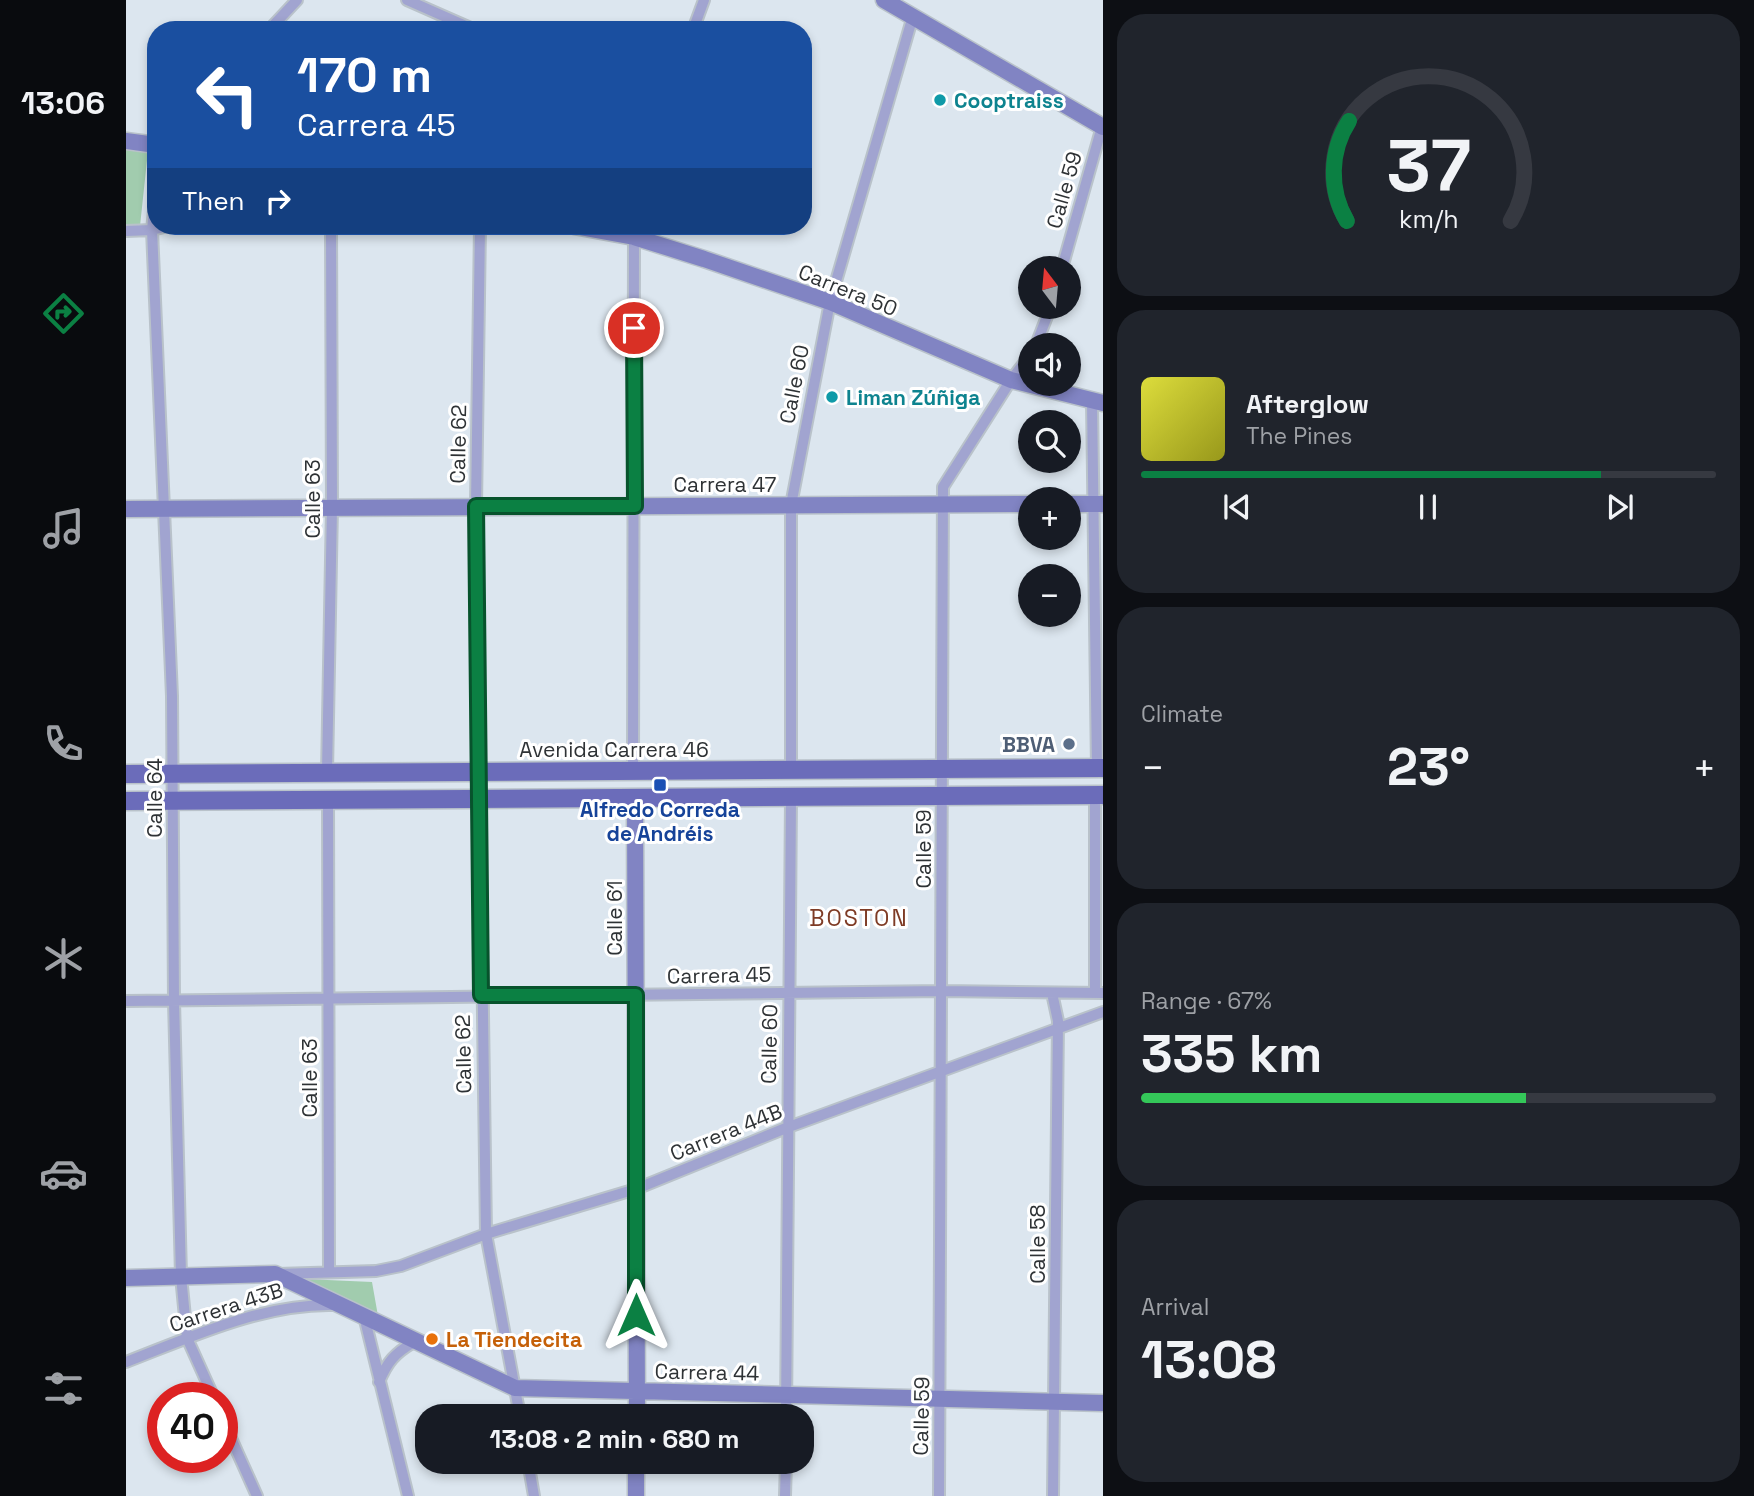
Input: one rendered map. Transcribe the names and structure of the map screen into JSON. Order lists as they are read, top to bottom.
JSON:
{
  "streets": {
    "main road": ["Avenida Carrera 46"],
    "street": [
      "Calle 59",
      "Carrera 50",
      "Calle 60",
      "Calle 62",
      "Carrera 47",
      "Calle 63",
      "Calle 64",
      "Calle 61",
      "Carrera 45",
      "Carrera 44B",
      "Calle 58",
      "Carrera 43B",
      "Carrera 44"
    ]
  },
  "crossings": [
    ["Calle 59", "Carrera 50"],
    ["Calle 59", "Carrera 47"],
    ["Calle 59", "Avenida Carrera 46"],
    ["Calle 59", "Carrera 45"],
    ["Calle 59", "Carrera 44B"],
    ["Calle 59", "Carrera 44"],
    ["Carrera 50", "Calle 60"],
    ["Calle 60", "Carrera 47"],
    ["Calle 60", "Avenida Carrera 46"],
    ["Calle 60", "Carrera 45"],
    ["Calle 60", "Carrera 44B"],
    ["Calle 60", "Carrera 44"],
    ["Calle 62", "Carrera 47"],
    ["Calle 62", "Avenida Carrera 46"],
    ["Calle 62", "Carrera 45"],
    ["Calle 62", "Carrera 44B"],
    ["Calle 62", "Carrera 44"],
    ["Carrera 47", "Calle 63"],
    ["Carrera 47", "Calle 64"],
    ["Calle 63", "Avenida Carrera 46"],
    ["Calle 63", "Carrera 45"],
    ["Calle 63", "Carrera 44B"],
    ["Avenida Carrera 46", "Calle 64"],
    ["Calle 64", "Carrera 45"],
    ["Calle 64", "Carrera 43B"],
    ["Calle 64", "Carrera 44"],
    ["Calle 61", "Carrera 45"],
    ["Calle 61", "Carrera 44B"],
    ["Calle 61", "Carrera 44"],
    ["Carrera 45", "Calle 58"],
    ["Carrera 44B", "Calle 58"],
    ["Carrera 44B", "Carrera 44"],
    ["Calle 58", "Carrera 44"],
    ["Carrera 43B", "Carrera 44"]
  ],
  "districts": ["BOSTON"],
  "places": {
    "other": [
      "Cooptraiss",
      "Liman Zúñiga",
      "BBVA",
      "La Tiendecita"
    ],
    "transit": ["Alfredo Correda de Andréis"]
  },
  "north": "top",
  "page": {
    "tabs": "13:06",
    "turn": ["170 m", "Carrera 45"],
    "then": "Then",
    "map_buttons": ["+", "−"],
    "song": ["Afterglow", "The Pines"],
    "tile": [
      "Climate",
      ["Range · 67%", "335 km"],
      ["Arrival", "13:08"]
    ],
    "heat": ["−", "23°", "+"],
    "limit": "40",
    "trip": "13:08 · 2 min · 680 m",
    "gauge": ["37", "km/h"]
  }
}
